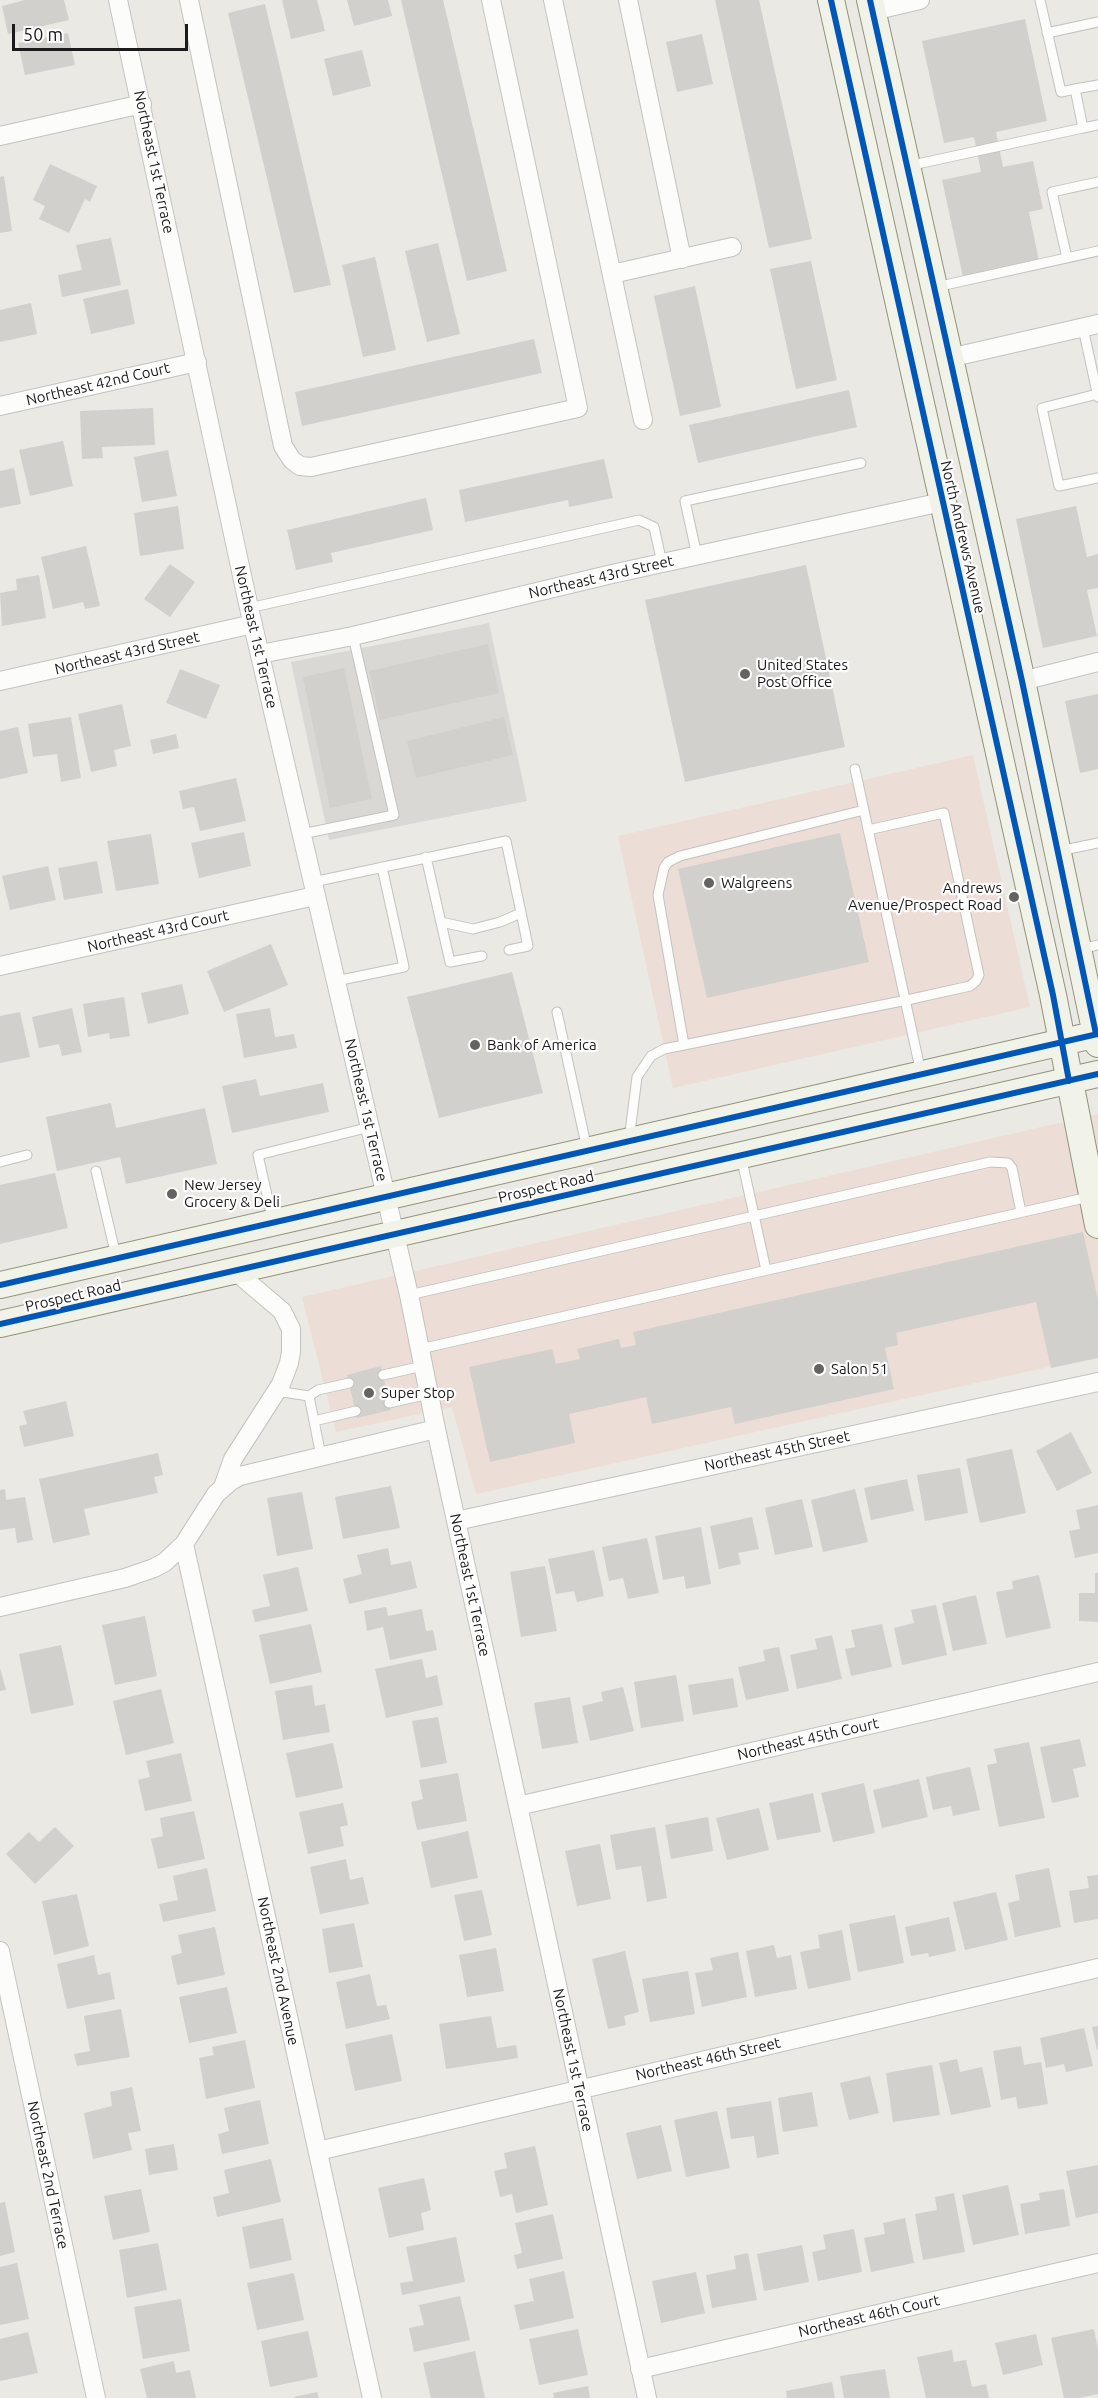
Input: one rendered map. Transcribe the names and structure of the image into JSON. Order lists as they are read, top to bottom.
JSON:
{
  "streets": {
    "main road": ["North Andrews Avenue", "Prospect Road"],
    "street": [
      "Northeast 1st Terrace",
      "Northeast 42nd Court",
      "Northeast 43rd Street",
      "Northeast 43rd Court",
      "Northeast 45th Street",
      "Northeast 45th Court",
      "Northeast 2nd Avenue",
      "Northeast 46th Street",
      "Northeast 2nd Terrace",
      "Northeast 46th Court"
    ]
  },
  "crossings": [
    ["Northeast 1st Terrace", "Northeast 42nd Court"],
    ["Northeast 1st Terrace", "Northeast 43rd Street"],
    ["Northeast 1st Terrace", "Northeast 43rd Court"],
    ["Northeast 1st Terrace", "Prospect Road"],
    ["Northeast 1st Terrace", "Northeast 45th Street"],
    ["Northeast 1st Terrace", "Northeast 45th Court"],
    ["Northeast 1st Terrace", "Northeast 46th Street"],
    ["Northeast 1st Terrace", "Northeast 46th Court"],
    ["North Andrews Avenue", "Northeast 43rd Street"],
    ["North Andrews Avenue", "Prospect Road"],
    ["Northeast 2nd Avenue", "Northeast 46th Street"]
  ],
  "places": [
    "United States Post Office",
    "Walgreens",
    "Andrews Avenue/Prospect Road",
    "Bank of America",
    "New Jersey Grocery & Deli",
    "Salon 51",
    "Super Stop"
  ],
  "scale_bar": "50 m"
}
